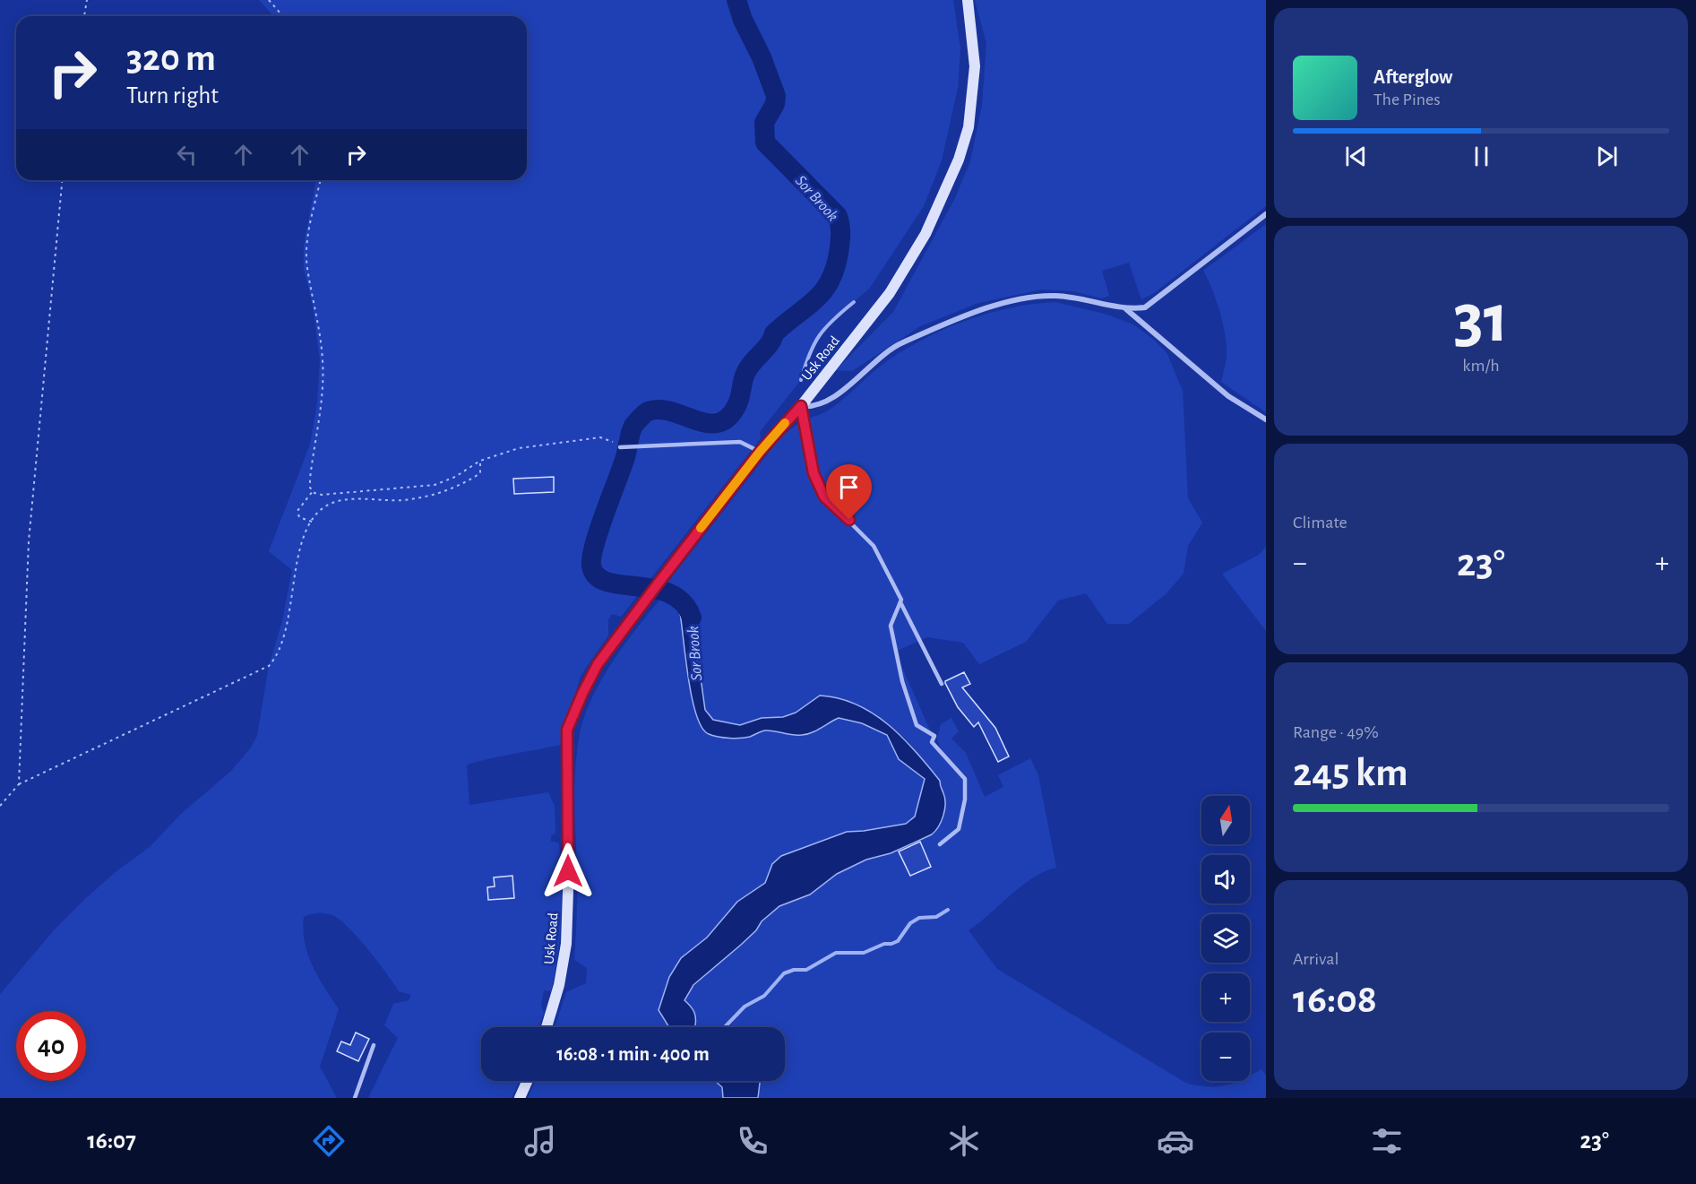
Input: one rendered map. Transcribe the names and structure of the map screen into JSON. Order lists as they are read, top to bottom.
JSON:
{
  "streets": {
    "street": ["Usk Road"]
  },
  "water": ["Sor Brook"],
  "north": "top",
  "page": {
    "turn": ["320 m", "Turn right"],
    "song": ["Afterglow", "The Pines"],
    "tile": [
      ["31", "km/h"],
      "Climate",
      ["Range · 49%", "245 km"],
      ["Arrival", "16:08"]
    ],
    "heat": ["−", "23°", "+"],
    "map_buttons": ["+", "−"],
    "limit": "40",
    "trip": "16:08 · 1 min · 400 m",
    "tabs": ["16:07", "23°"]
  }
}
